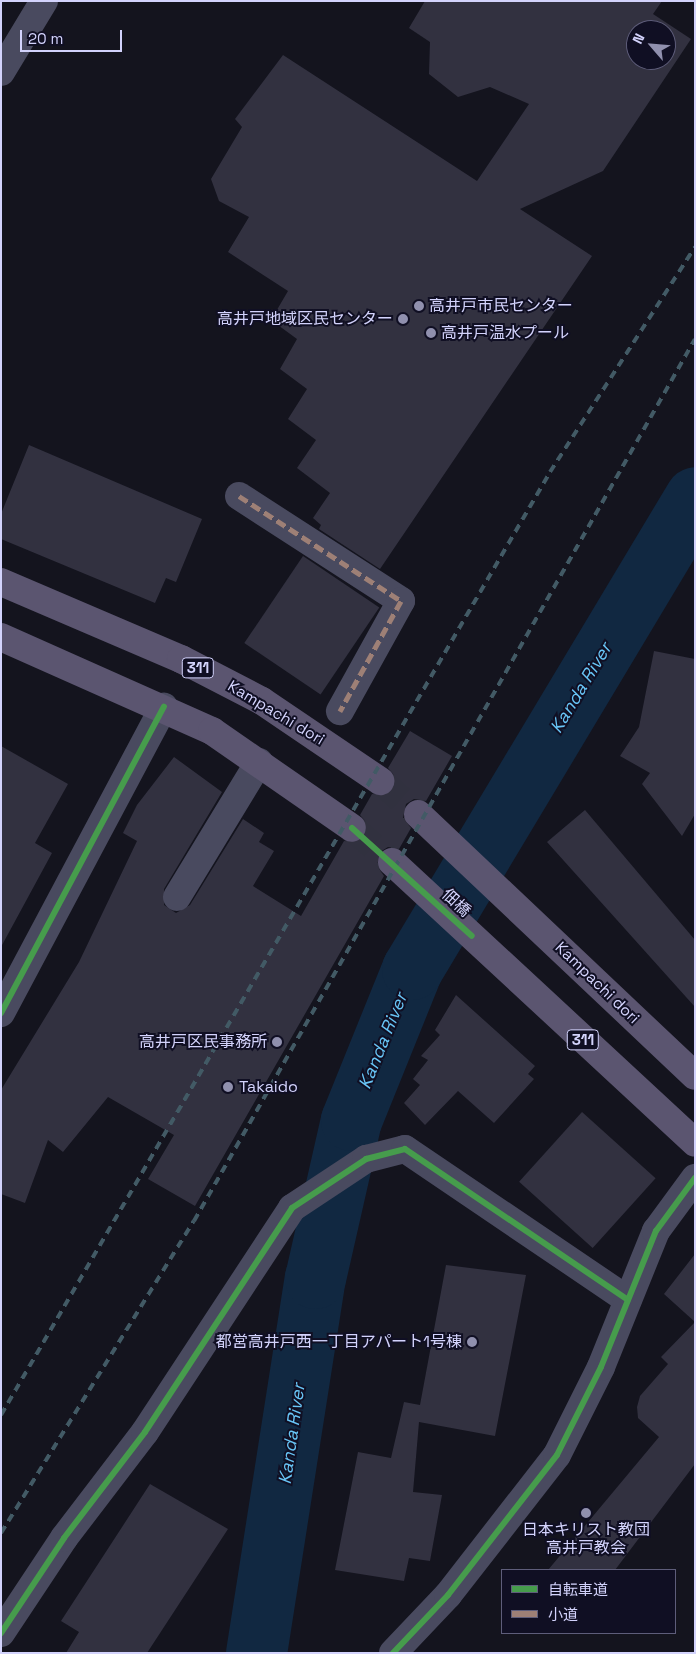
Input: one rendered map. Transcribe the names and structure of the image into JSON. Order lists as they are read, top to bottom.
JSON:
{
  "streets": {
    "main road": ["311", "Kampachi dori", "佃橋"]
  },
  "water": ["Kanda River"],
  "places": [
    "高井戸市民センター",
    "高井戸地域区民センター",
    "高井戸温水プール",
    "高井戸区民事務所",
    "Takaido",
    "都営高井戸西一丁目アパート1号棟",
    "日本キリスト教団 高井戸教会"
  ],
  "legend": ["自転車道", "小道"],
  "scale_bar": "20 m",
  "north": "top left"
}
